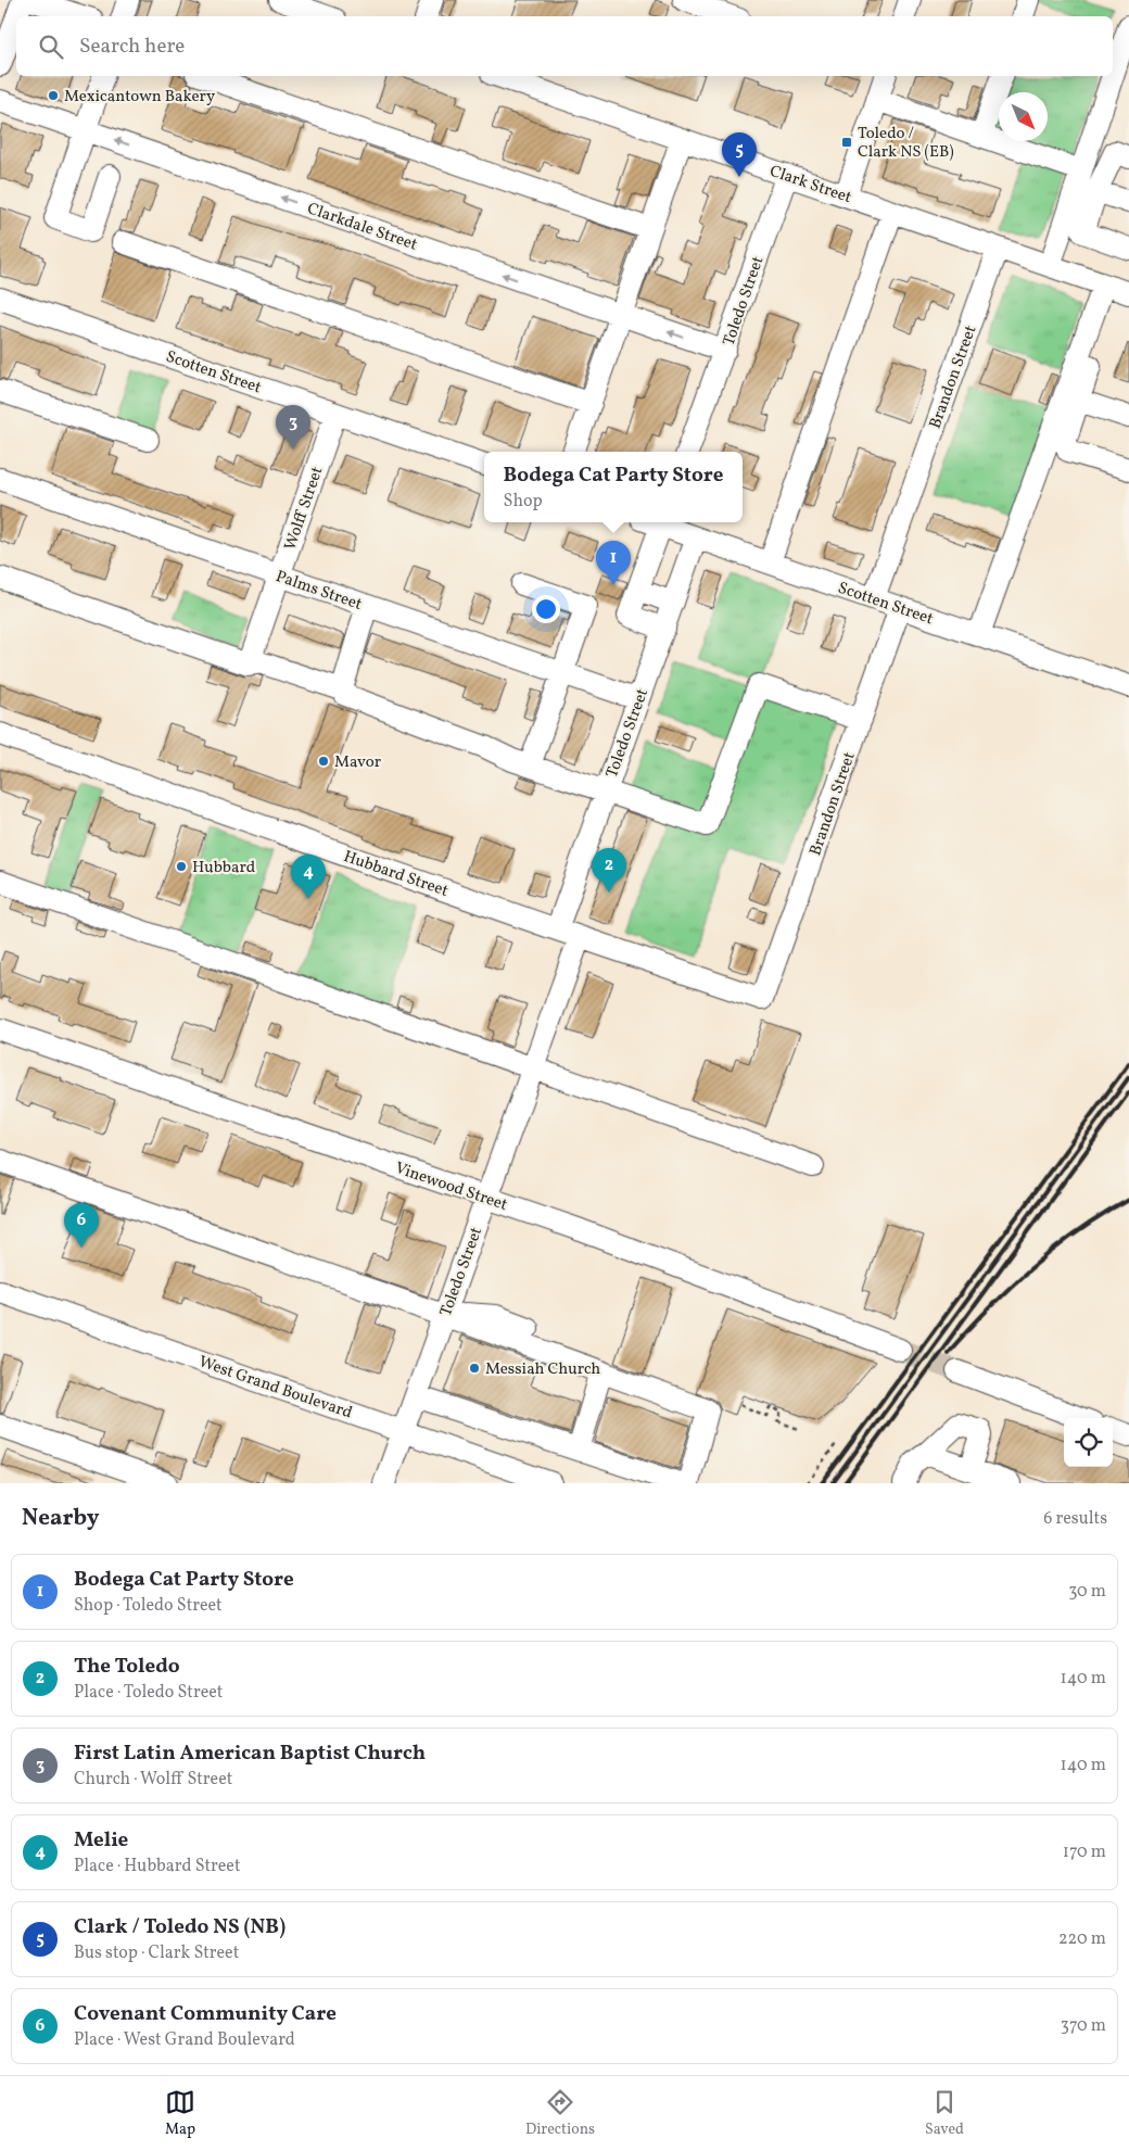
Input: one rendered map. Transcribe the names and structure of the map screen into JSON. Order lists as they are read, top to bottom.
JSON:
{
  "streets": {
    "street": [
      "Clark Street",
      "Clarkdale Street",
      "Toledo Street",
      "Scotten Street",
      "Brandon Street",
      "Wolff Street",
      "Palms Street",
      "Hubbard Street",
      "Vinewood Street",
      "West Grand Boulevard"
    ]
  },
  "crossings": [
    ["Clark Street", "Toledo Street"],
    ["Clark Street", "Brandon Street"],
    ["Clarkdale Street", "Toledo Street"],
    ["Toledo Street", "Scotten Street"],
    ["Toledo Street", "Palms Street"],
    ["Toledo Street", "Hubbard Street"],
    ["Toledo Street", "Vinewood Street"],
    ["Toledo Street", "West Grand Boulevard"],
    ["Scotten Street", "Brandon Street"],
    ["Scotten Street", "Wolff Street"],
    ["Brandon Street", "Hubbard Street"],
    ["Wolff Street", "Palms Street"]
  ],
  "places": {
    "other": [
      "Mexicantown Bakery",
      "Mavor",
      "Hubbard",
      "Messiah Church"
    ],
    "transit": ["Toledo / Clark NS (EB)"]
  },
  "north": "bottom right",
  "page": {
    "search": "Search here",
    "pins": [
      "5",
      "3",
      "1",
      "2",
      "4",
      "6"
    ],
    "popup": ["Bodega Cat Party Store", "Shop"],
    "heading": ["Nearby", "6 results"],
    "list": [
      {
        "mark": "1",
        "name": "Bodega Cat Party Store",
        "note": "Shop · Toledo Street",
        "value": "30 m"
      },
      {
        "mark": "2",
        "name": "The Toledo",
        "note": "Place · Toledo Street",
        "value": "140 m"
      },
      {
        "mark": "3",
        "name": "First Latin American Baptist Church",
        "note": "Church · Wolff Street",
        "value": "140 m"
      },
      {
        "mark": "4",
        "name": "Melie",
        "note": "Place · Hubbard Street",
        "value": "170 m"
      },
      {
        "mark": "5",
        "name": "Clark / Toledo NS (NB)",
        "note": "Bus stop · Clark Street",
        "value": "220 m"
      },
      {
        "mark": "6",
        "name": "Covenant Community Care",
        "note": "Place · West Grand Boulevard",
        "value": "370 m"
      }
    ],
    "nav": ["Map", "Directions", "Saved"]
  }
}
